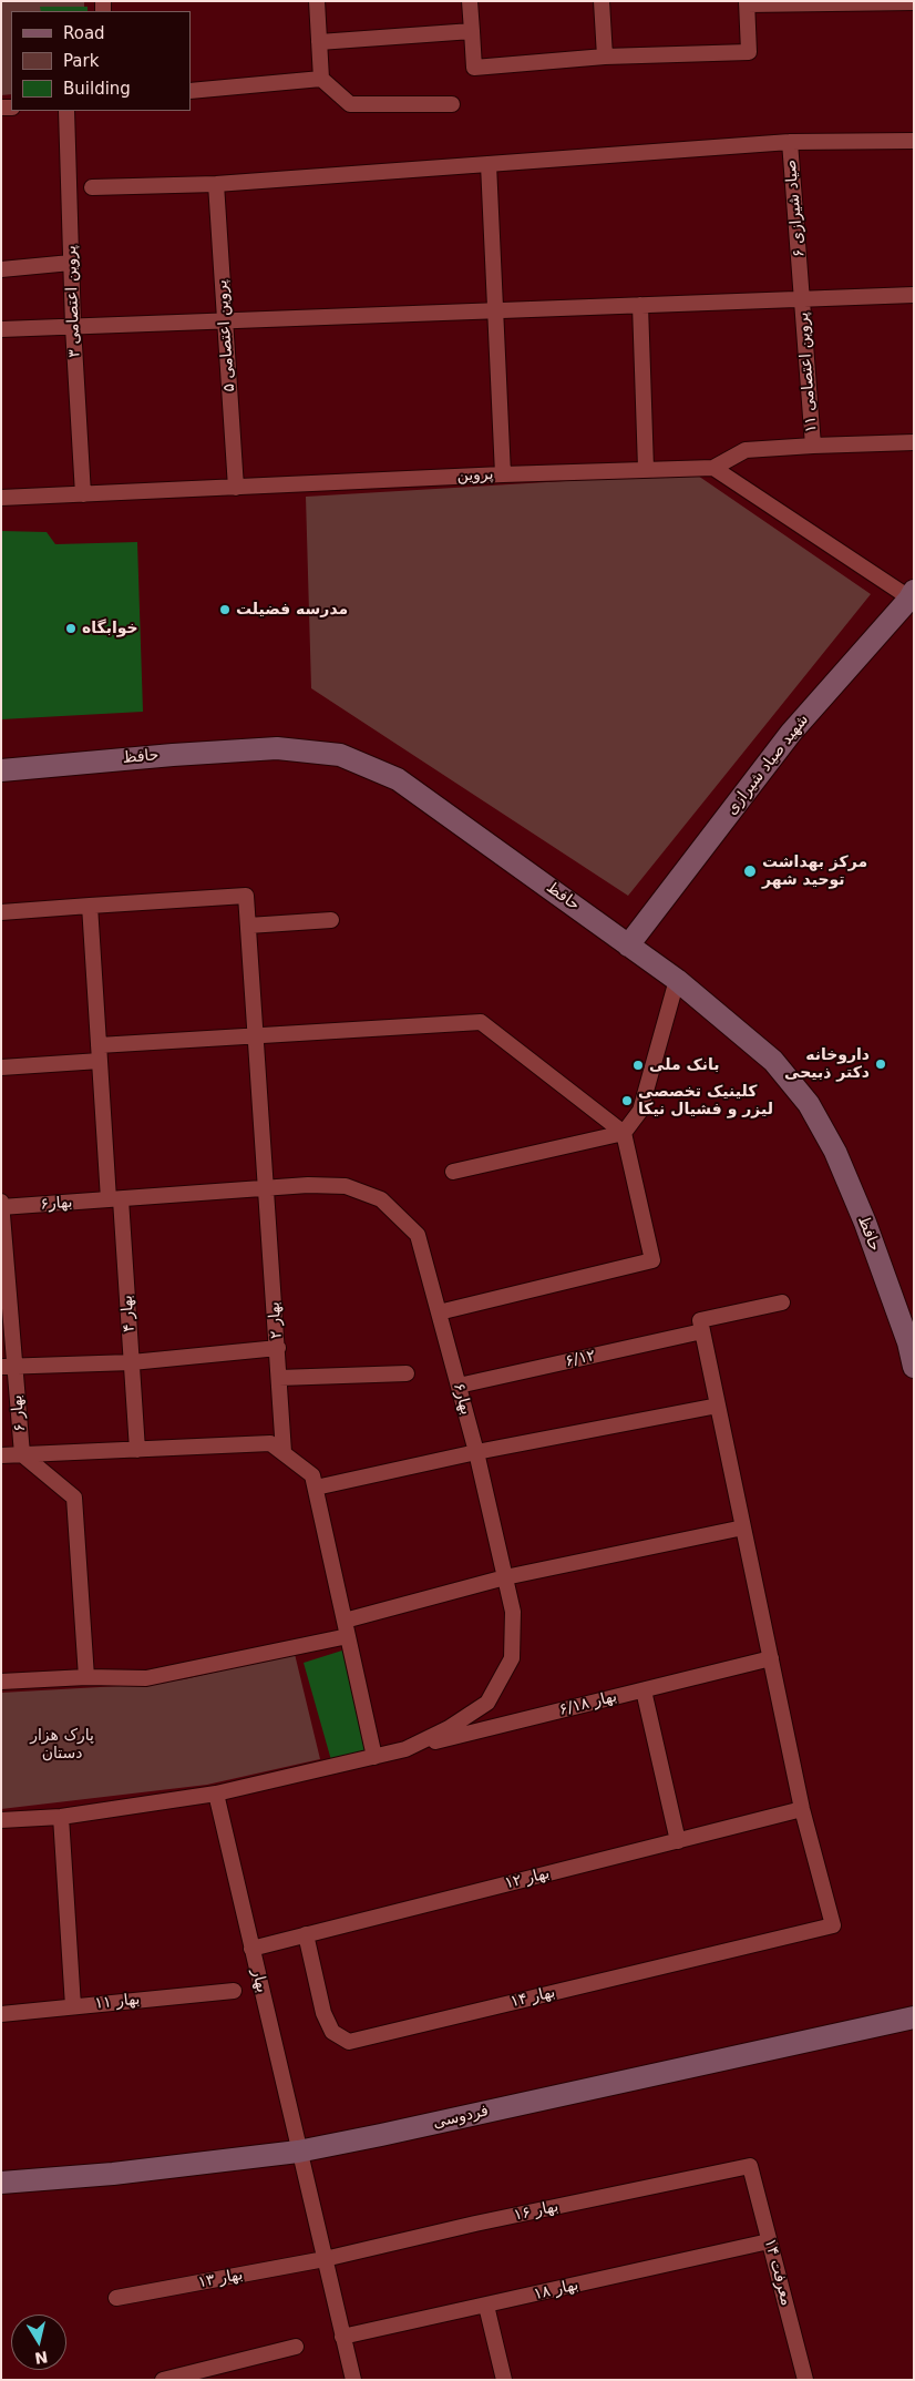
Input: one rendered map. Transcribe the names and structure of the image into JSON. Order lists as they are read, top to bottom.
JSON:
{
  "streets": {
    "main road": ["حافظ", "شهید صیاد شیرازی", "فردوسی"],
    "street": [
      "صیاد شیرازی ۶",
      "پروین اعتصامی ۳",
      "پروین اعتصامی ۵",
      "پروین اعتصامی ۱۱",
      "پروین",
      "بهار۶",
      "بهار ۴",
      "بهار ۲",
      "۶/۱۲",
      "بهار ۶",
      "بهار ۶/۱۸",
      "بهار ۱۲",
      "بهار",
      "بهار ۱۴",
      "بهار ۱۱",
      "بهار ۱۶",
      "معرفت ۱۴",
      "بهار ۱۳",
      "بهار ۱۸"
    ]
  },
  "crossings": [
    ["صیاد شیرازی ۶", "پروین اعتصامی ۱۱"],
    ["پروین اعتصامی ۳", "پروین"],
    ["پروین اعتصامی ۵", "پروین"],
    ["حافظ", "شهید صیاد شیرازی"],
    ["بهار۶", "بهار ۴"],
    ["بهار۶", "بهار ۲"],
    ["بهار۶", "۶/۱۲"],
    ["بهار۶", "بهار ۶"],
    ["بهار۶", "بهار ۶/۱۸"],
    ["بهار۶", "بهار"],
    ["بهار ۴", "بهار ۲"],
    ["بهار ۱۲", "بهار"],
    ["بهار ۱۲", "بهار ۱۴"],
    ["بهار", "فردوسی"],
    ["بهار", "بهار ۱۶"],
    ["بهار", "بهار ۱۳"],
    ["بهار", "بهار ۱۸"],
    ["بهار ۱۶", "معرفت ۱۴"],
    ["بهار ۱۶", "بهار ۱۳"],
    ["معرفت ۱۴", "بهار ۱۸"]
  ],
  "parks": ["پارک هزار دستان"],
  "places": [
    "مدرسه فضیلت",
    "خوابگاه",
    "مرکز بهداشت توحید شهر",
    "داروخانه دکتر ذبیحی",
    "بانک ملی",
    "کلینیک تخصصی لیزر و فشیال نیکا"
  ],
  "legend": ["Road", "Park", "Building"],
  "north": "bottom"
}
